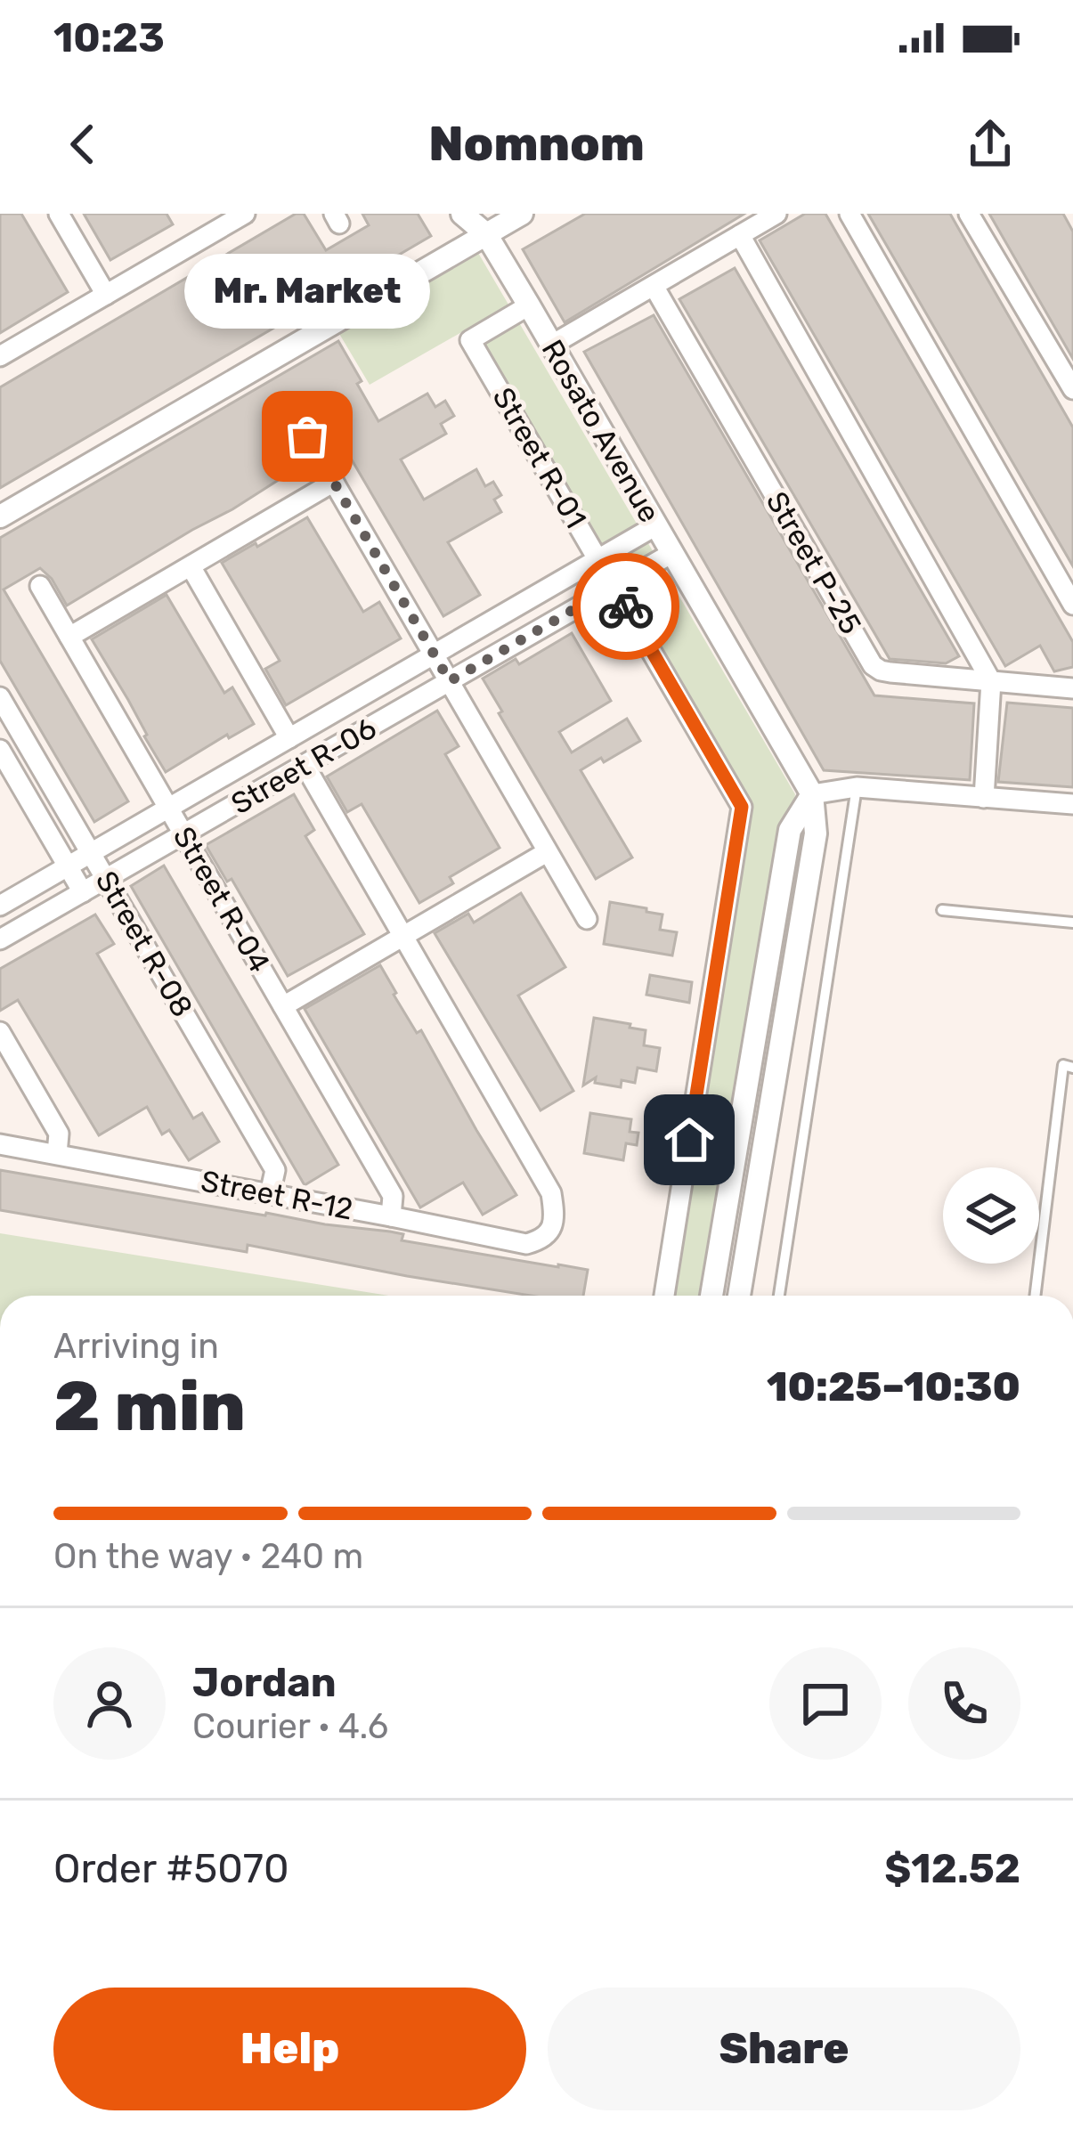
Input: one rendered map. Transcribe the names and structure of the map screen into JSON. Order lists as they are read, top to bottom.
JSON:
{
  "streets": {
    "street": [
      "Rosato Avenue",
      "Street R-01",
      "Street P-25",
      "Street R-06",
      "Street R-04",
      "Street R-08",
      "Street R-12"
    ]
  },
  "crossings": [
    ["Rosato Avenue", "Street R-01"],
    ["Rosato Avenue", "Street R-06"],
    ["Street R-01", "Street R-06"],
    ["Street R-06", "Street R-04"],
    ["Street R-06", "Street R-08"],
    ["Street R-04", "Street R-12"],
    ["Street R-08", "Street R-12"]
  ],
  "places": ["Mr. Market"],
  "page": {
    "status": "10:23",
    "header": "Nomnom",
    "bubble": "Mr. Market",
    "heading": ["2 min", "Arriving in", "10:25–10:30"],
    "panel": [
      "Jordan",
      "Courier · 4.6",
      "Order #5070",
      "$12.52"
    ],
    "bar": "On the way · 240 m",
    "buttons": ["Help", "Share"]
  }
}
